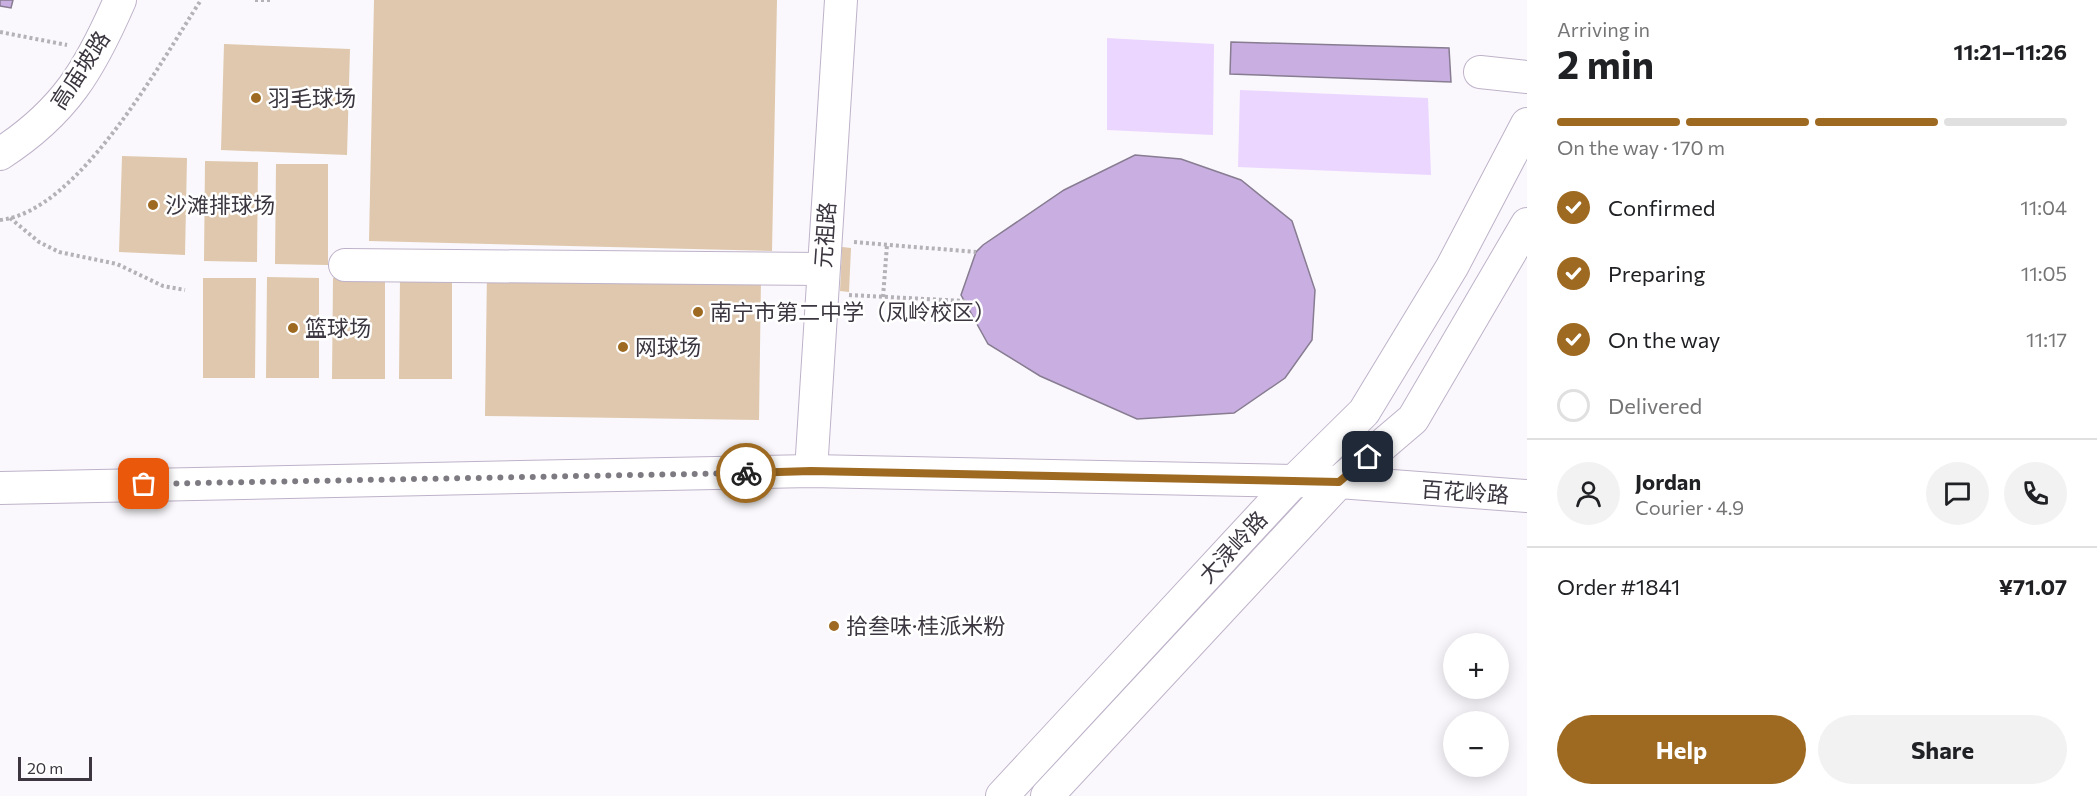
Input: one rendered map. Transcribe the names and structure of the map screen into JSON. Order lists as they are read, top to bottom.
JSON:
{
  "streets": {
    "street": [
      "高庙坡路",
      "元祖路",
      "百花岭路",
      "大渌岭路"
    ]
  },
  "crossings": [
    ["元祖路", "百花岭路"],
    ["百花岭路", "大渌岭路"]
  ],
  "places": [
    "羽毛球场",
    "沙滩排球场",
    "南宁市第二中学（凤岭校区）",
    "篮球场",
    "网球场",
    "拾叁味·桂派米粉"
  ],
  "scale_bar": "20 m",
  "page": {
    "heading": ["2 min", "Arriving in", "11:21–11:26"],
    "panel": [
      "Jordan",
      "Courier · 4.9",
      "Order #1841",
      "¥71.07"
    ],
    "bar": "On the way · 170 m",
    "list": [
      ["Confirmed", "11:04"],
      ["Preparing", "11:05"],
      ["On the way", "11:17"],
      "Delivered"
    ],
    "map_buttons": ["+", "−"],
    "buttons": ["Help", "Share"],
    "scale": "20 m"
  }
}
